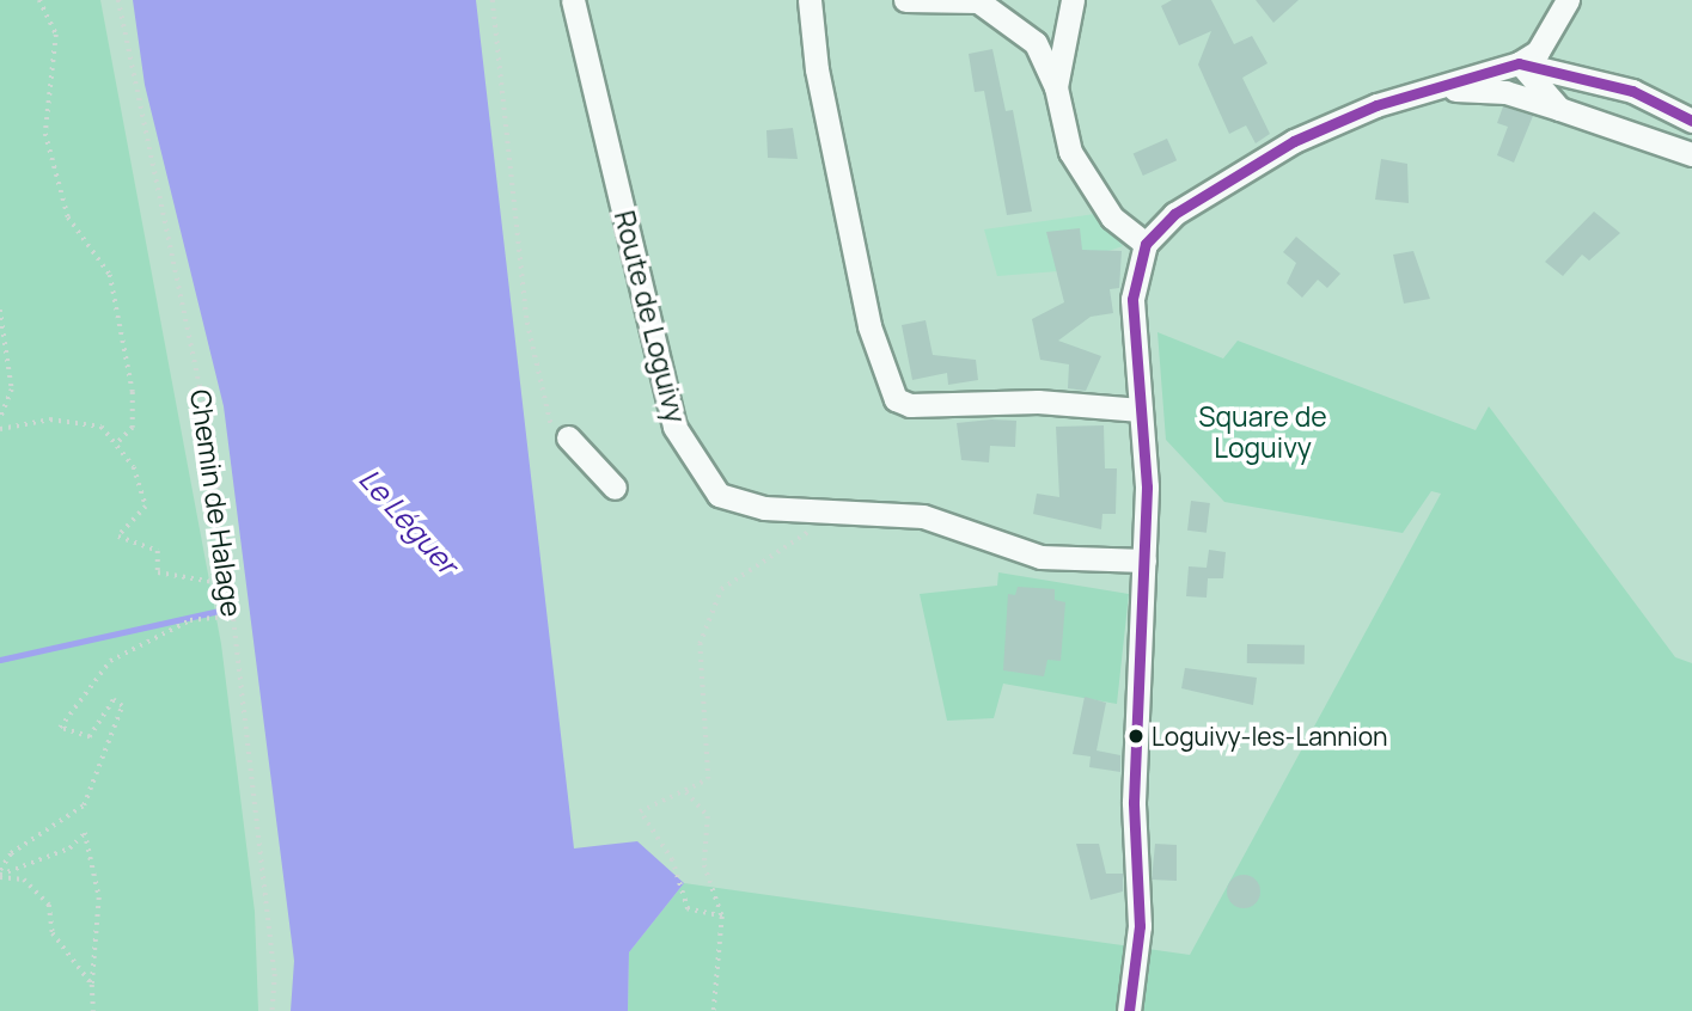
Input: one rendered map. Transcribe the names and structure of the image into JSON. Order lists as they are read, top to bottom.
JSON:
{
  "streets": {
    "street": ["Route de Loguivy"],
    "path": ["Chemin de Halage"]
  },
  "water": ["Le Léguer"],
  "parks": ["Square de Loguivy"],
  "places": ["Loguivy-les-Lannion"]
}
